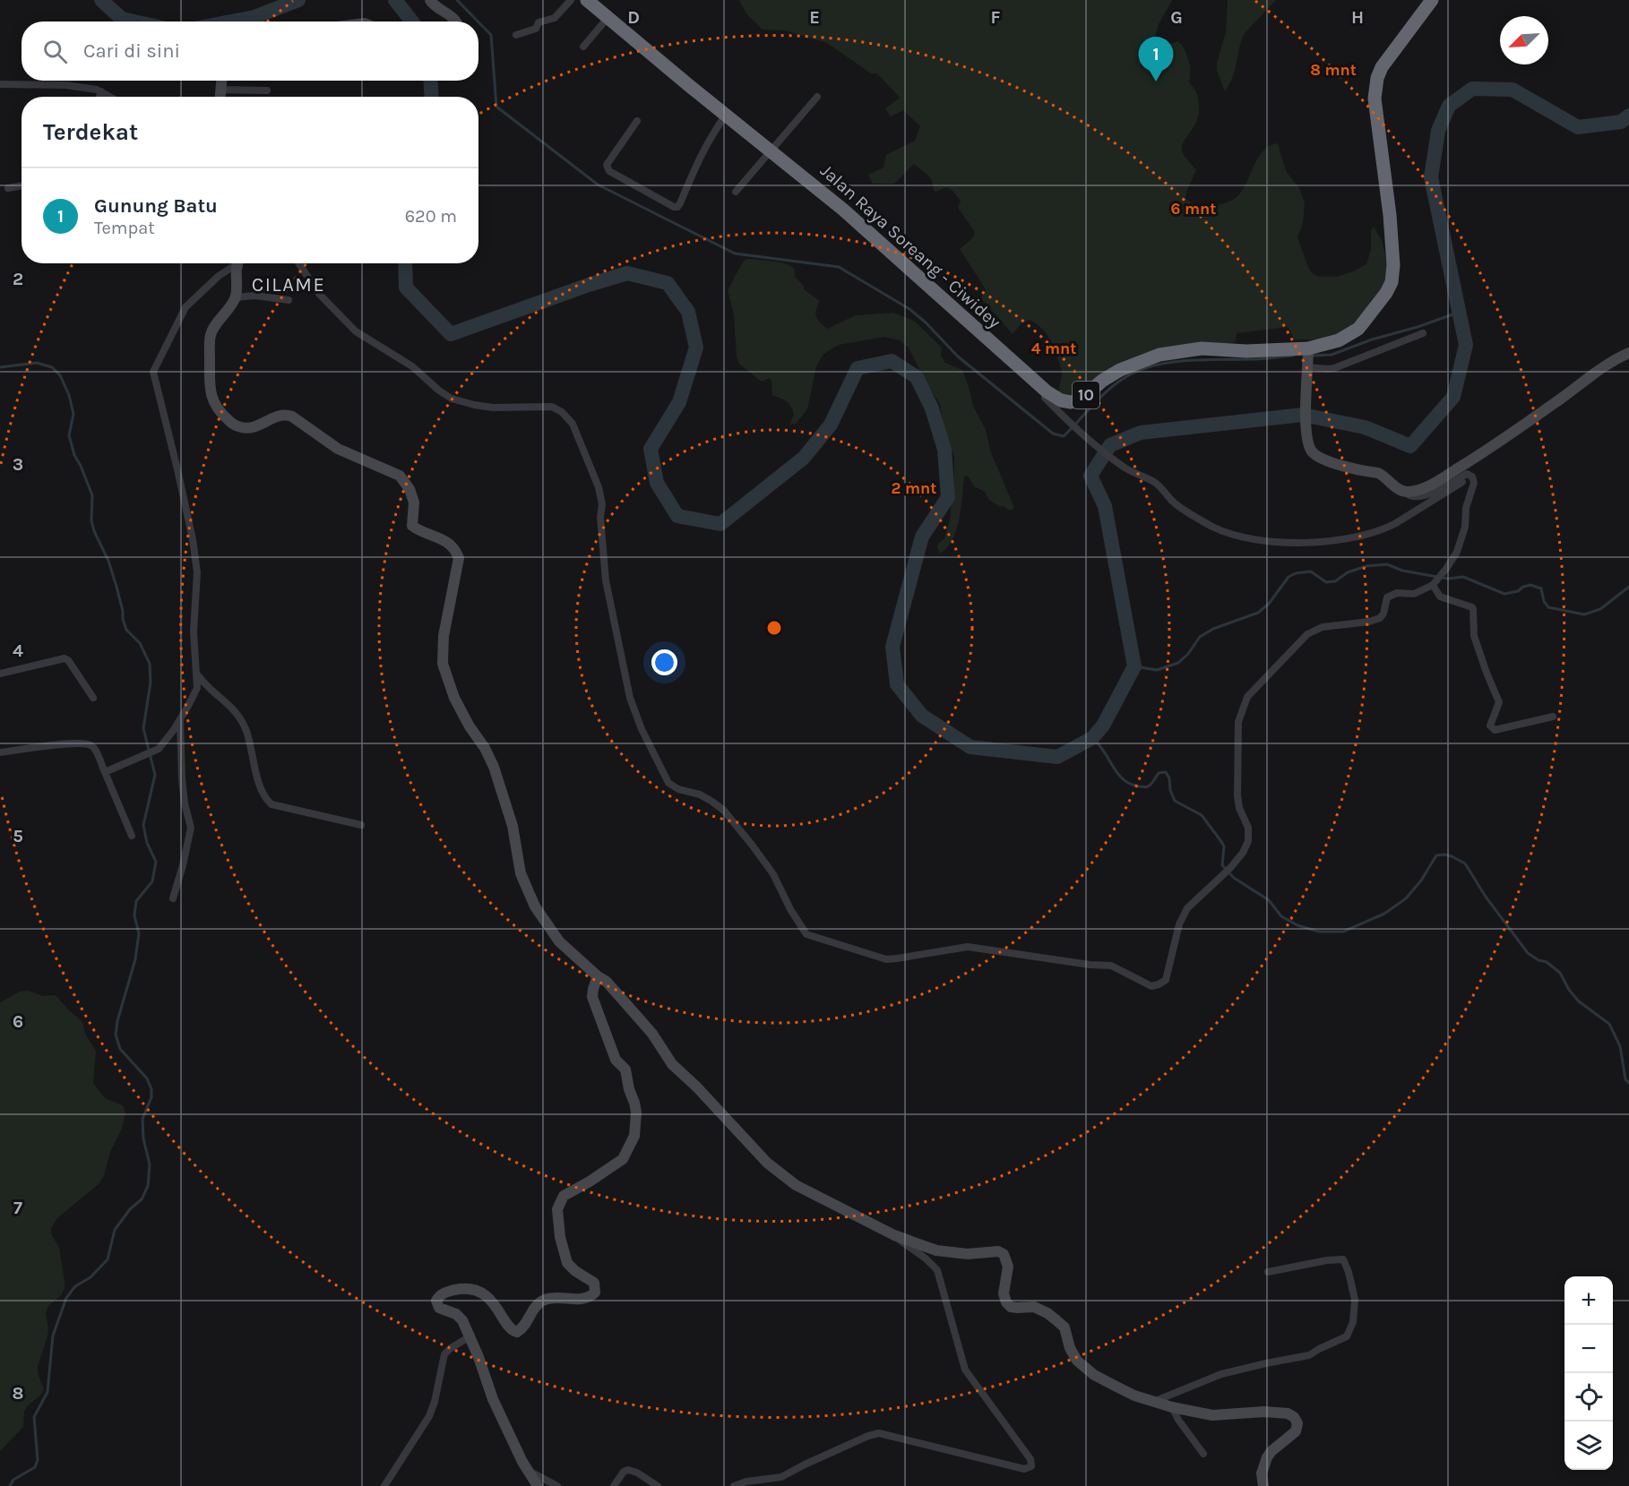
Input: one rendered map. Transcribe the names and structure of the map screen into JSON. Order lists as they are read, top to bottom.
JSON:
{
  "streets": {
    "highway": ["Jalan Raya Soreang - Ciwidey", "10"]
  },
  "districts": ["CILAME"],
  "north": "bottom left",
  "page": {
    "search": "Cari di sini",
    "pins": "1",
    "heading": "Terdekat",
    "list": [
      {
        "mark": "1",
        "name": "Gunung Batu",
        "note": "Tempat",
        "value": "620 m"
      }
    ],
    "map_buttons": ["+", "−"]
  },
  "grid": {
    "columns": [
      "D",
      "E",
      "F",
      "G",
      "H"
    ],
    "rows": [
      "2",
      "3",
      "4",
      "5",
      "6",
      "7",
      "8"
    ]
  },
  "rings": [
    "8 mnt",
    "6 mnt",
    "4 mnt",
    "2 mnt"
  ]
}
